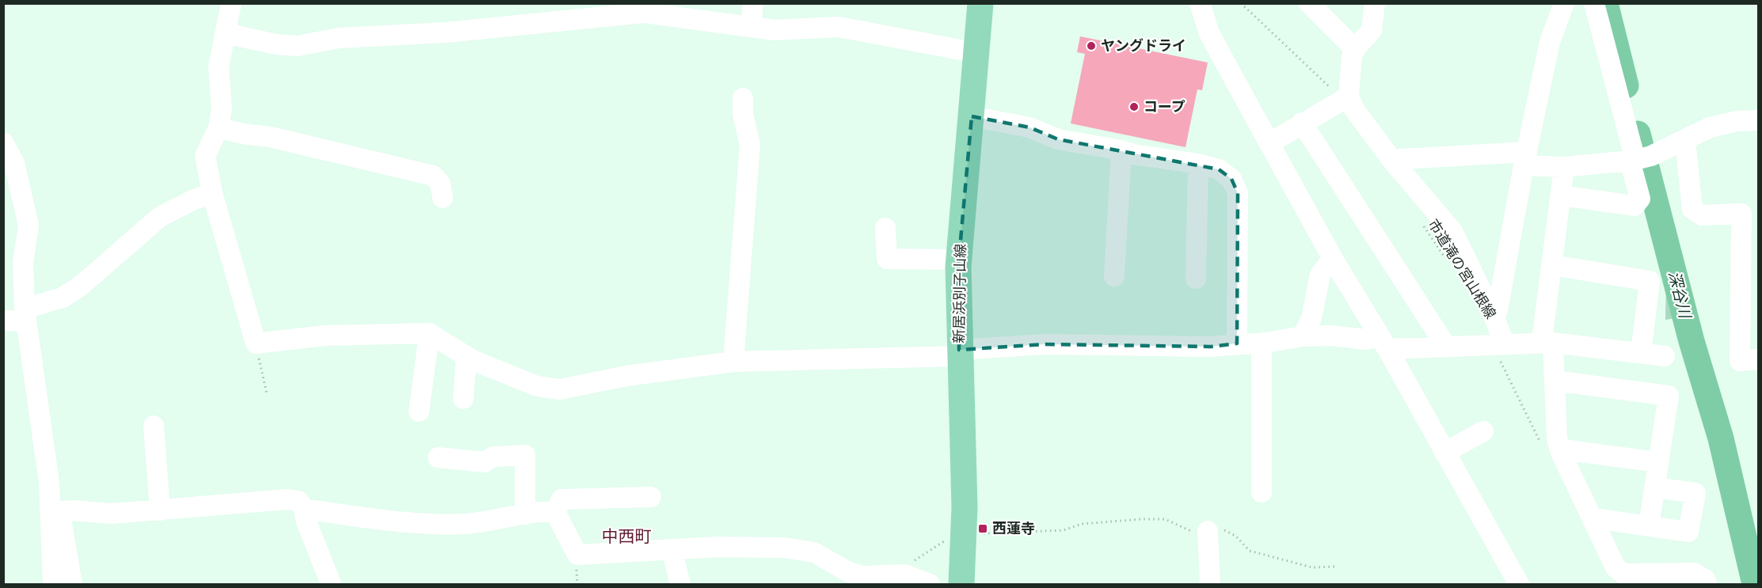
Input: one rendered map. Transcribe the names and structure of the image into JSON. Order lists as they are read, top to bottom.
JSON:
{
  "streets": {
    "main road": ["新居浜別子山線"],
    "path": ["市道滝の宮山根線"]
  },
  "districts": ["中西町"],
  "water": ["深谷川"],
  "places": {
    "other": ["ヤングドライ", "コープ"],
    "transit": ["西蓮寺"]
  }
}
